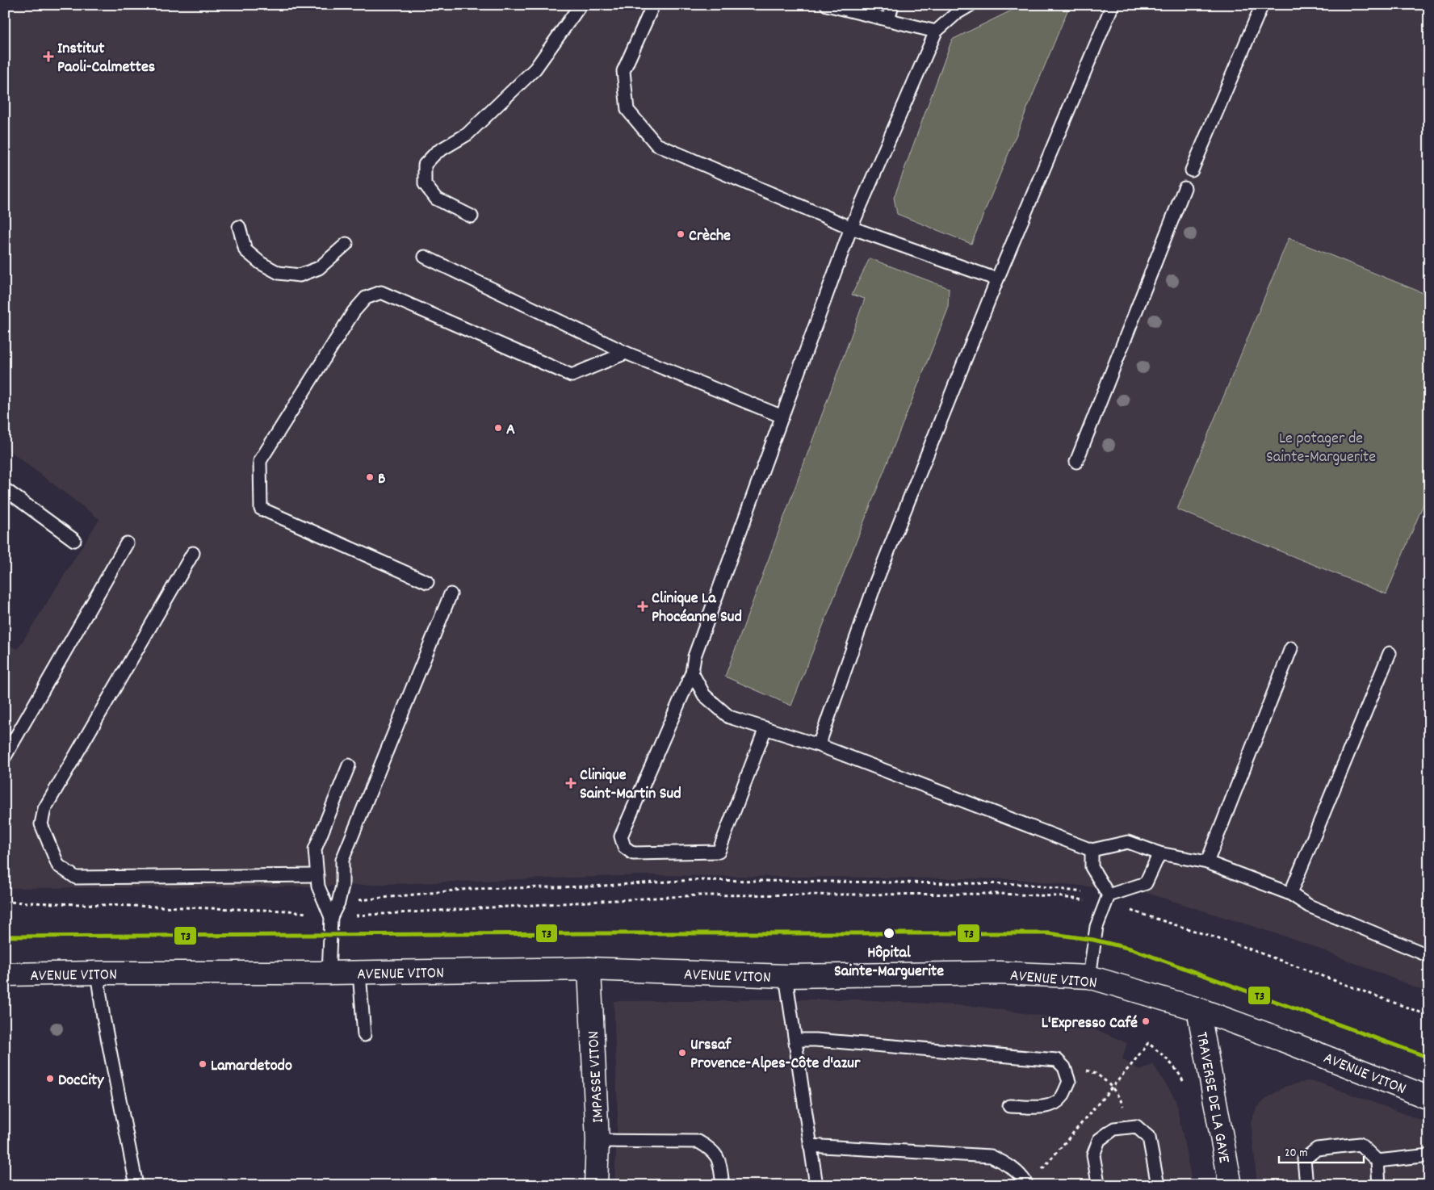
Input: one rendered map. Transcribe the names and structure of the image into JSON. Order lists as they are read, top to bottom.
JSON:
{
  "streets": {
    "street": ["AVENUE VITON", "IMPASSE VITON", "TRAVERSE DE LA GAYE"]
  },
  "crossings": [
    ["AVENUE VITON", "IMPASSE VITON"],
    ["AVENUE VITON", "TRAVERSE DE LA GAYE"]
  ],
  "parks": ["Le potager de Sainte-Marguerite"],
  "places": {
    "health": ["Institut Paoli-Calmettes", "Clinique La Phocéanne Sud", "Clinique Saint-Martin Sud"],
    "other": [
      "Crèche",
      "A",
      "B",
      "Hôpital Sainte-Marguerite",
      "L'Expresso Café",
      "Urssaf Provence-Alpes-Côte d'azur",
      "Lamardetodo",
      "DocCity"
    ]
  },
  "lines": ["transit line T3"],
  "scale_bar": "20 m"
}
